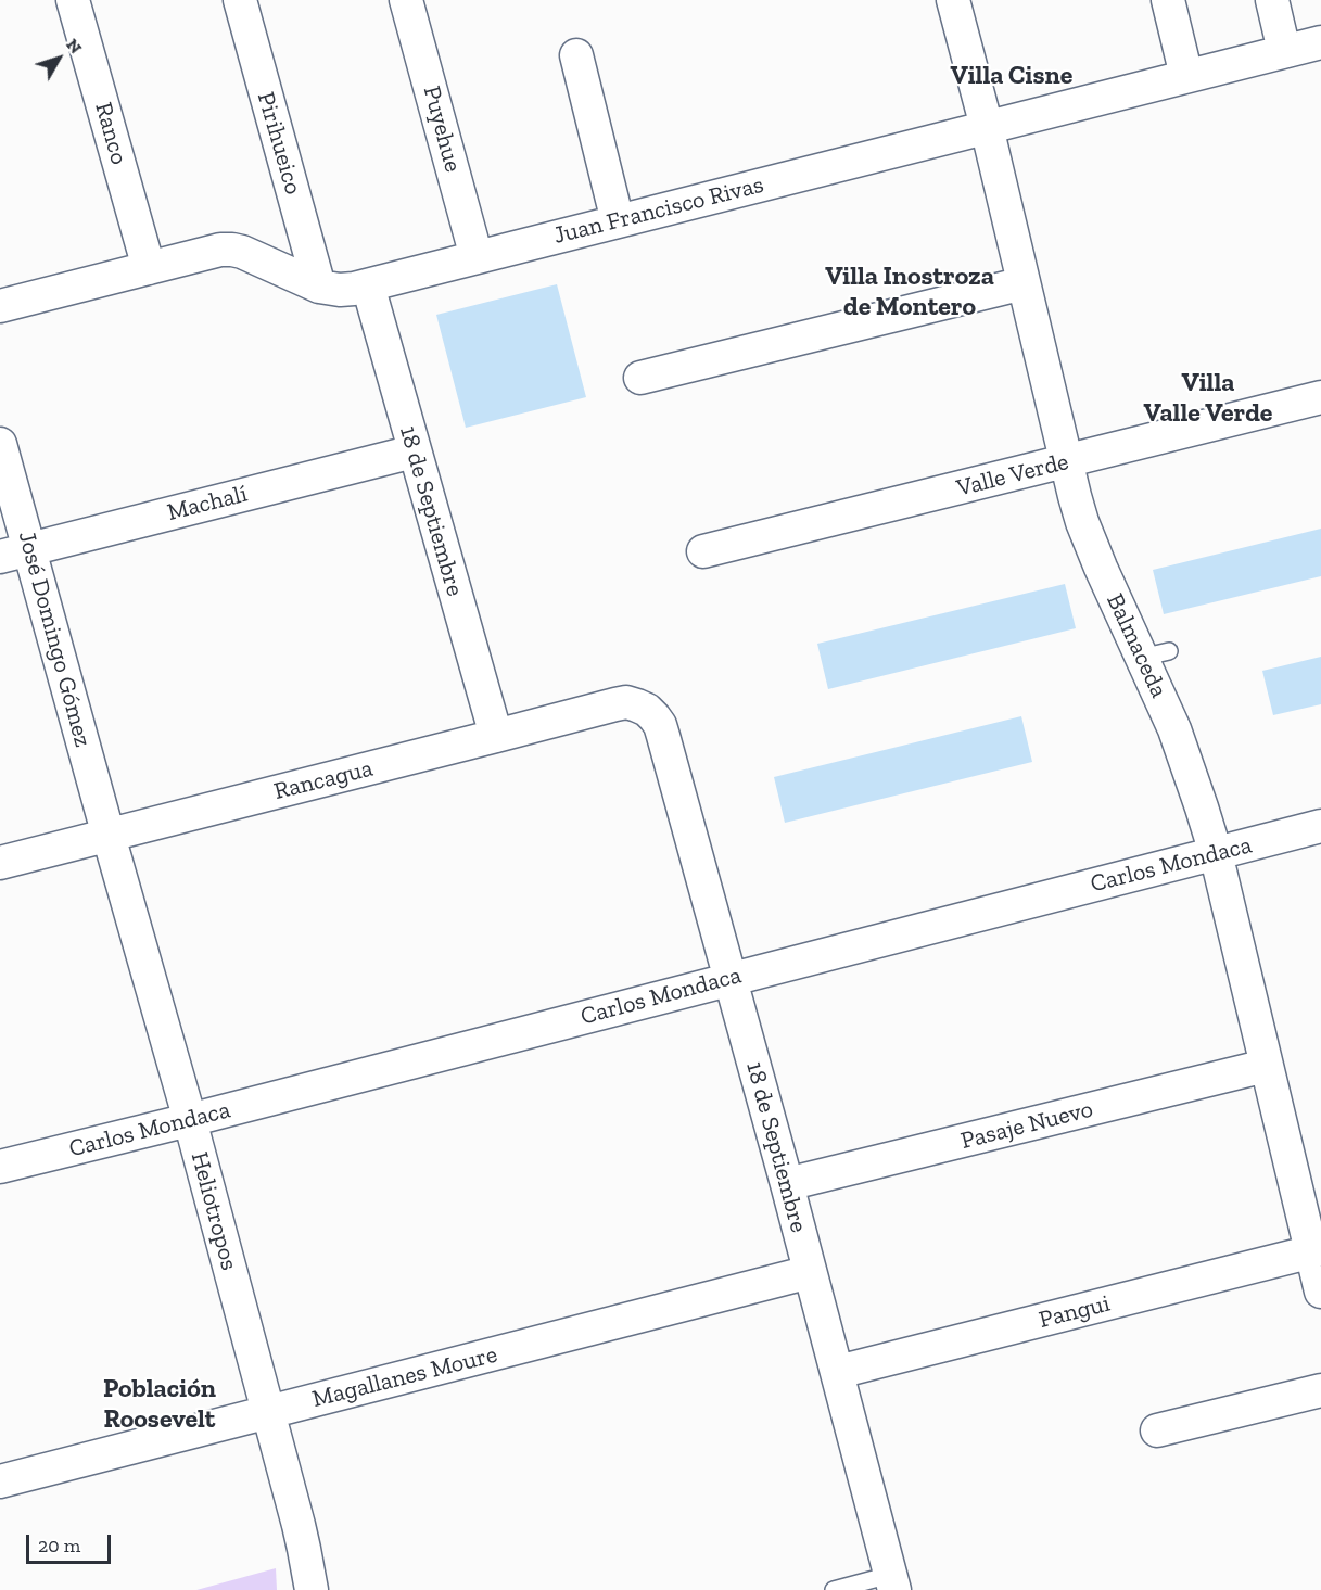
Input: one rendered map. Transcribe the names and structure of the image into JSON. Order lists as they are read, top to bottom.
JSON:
{
  "streets": {
    "street": [
      "Puyehue",
      "Ranco",
      "Pirihueico",
      "Juan Francisco Rivas",
      "Valle Verde",
      "Machalí",
      "18 de Septiembre",
      "José Domingo Gómez",
      "Balmaceda",
      "Rancagua",
      "Carlos Mondaca",
      "Pasaje Nuevo",
      "Heliotropos",
      "Pangui",
      "Magallanes Moure"
    ]
  },
  "crossings": [
    ["Puyehue", "Juan Francisco Rivas"],
    ["Ranco", "Juan Francisco Rivas"],
    ["Pirihueico", "Juan Francisco Rivas"],
    ["Juan Francisco Rivas", "18 de Septiembre"],
    ["Juan Francisco Rivas", "Balmaceda"],
    ["Valle Verde", "Balmaceda"],
    ["Machalí", "18 de Septiembre"],
    ["Machalí", "José Domingo Gómez"],
    ["18 de Septiembre", "Rancagua"],
    ["18 de Septiembre", "Carlos Mondaca"],
    ["18 de Septiembre", "Pasaje Nuevo"],
    ["18 de Septiembre", "Pangui"],
    ["18 de Septiembre", "Magallanes Moure"],
    ["José Domingo Gómez", "Rancagua"],
    ["José Domingo Gómez", "Heliotropos"],
    ["Balmaceda", "Carlos Mondaca"],
    ["Balmaceda", "Pasaje Nuevo"],
    ["Balmaceda", "Pangui"],
    ["Rancagua", "Heliotropos"],
    ["Carlos Mondaca", "Heliotropos"],
    ["Heliotropos", "Magallanes Moure"]
  ],
  "districts": [
    "Villa Cisne",
    "Villa Inostroza de Montero",
    "Villa Valle Verde",
    "Población Roosevelt"
  ],
  "scale_bar": "20 m",
  "north": "top right"
}
